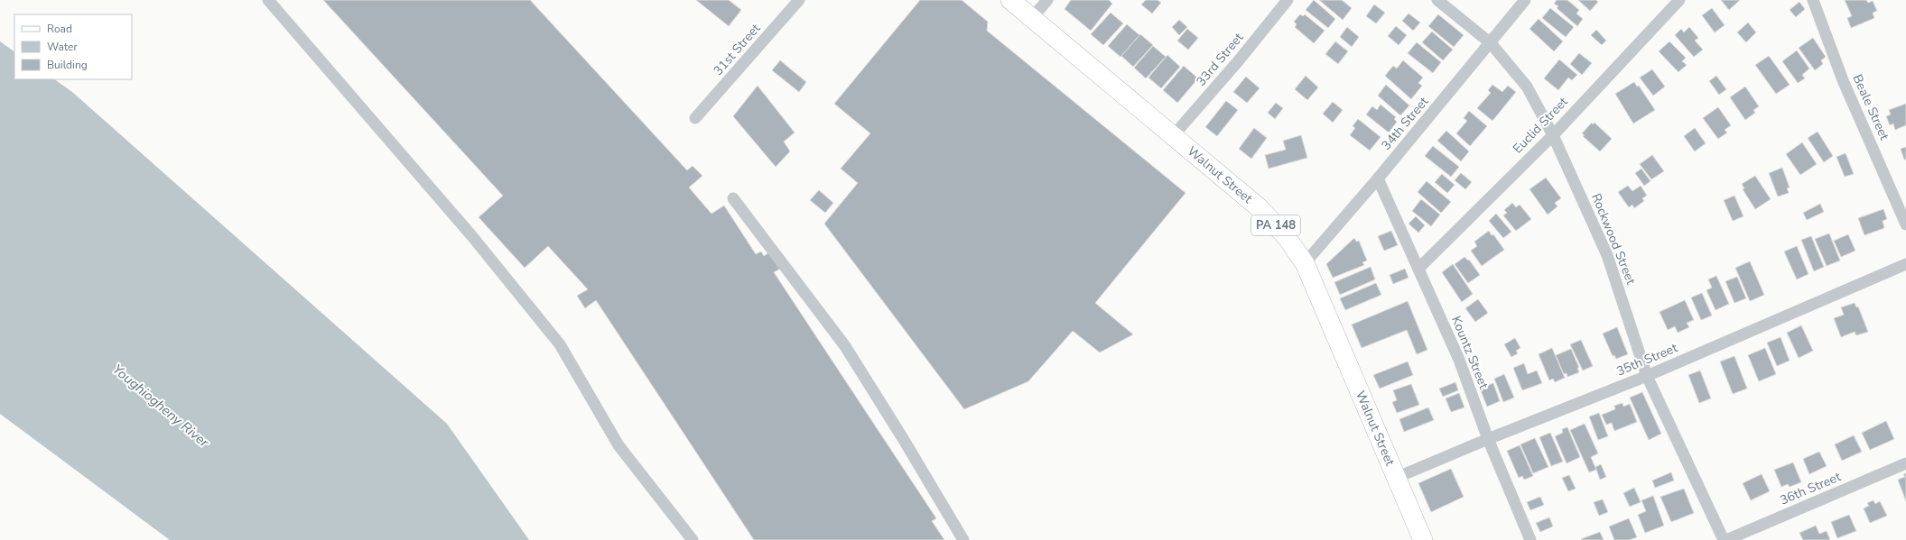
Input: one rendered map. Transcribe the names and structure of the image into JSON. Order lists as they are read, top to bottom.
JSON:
{
  "streets": {
    "main road": ["Walnut Street", "PA 148"],
    "street": [
      "31st Street",
      "33rd Street",
      "Beale Street",
      "34th Street",
      "Euclid Street",
      "Rockwood Street",
      "Kountz Street",
      "35th Street",
      "36th Street"
    ]
  },
  "crossings": [
    ["33rd Street", "Walnut Street"],
    ["34th Street", "Walnut Street"],
    ["34th Street", "Rockwood Street"],
    ["34th Street", "Kountz Street"],
    ["Euclid Street", "Rockwood Street"],
    ["Euclid Street", "Kountz Street"],
    ["Walnut Street", "35th Street"],
    ["Rockwood Street", "35th Street"],
    ["Rockwood Street", "36th Street"],
    ["Kountz Street", "35th Street"]
  ],
  "water": ["Youghiogheny River"],
  "legend": ["Road", "Water", "Building"]
}
